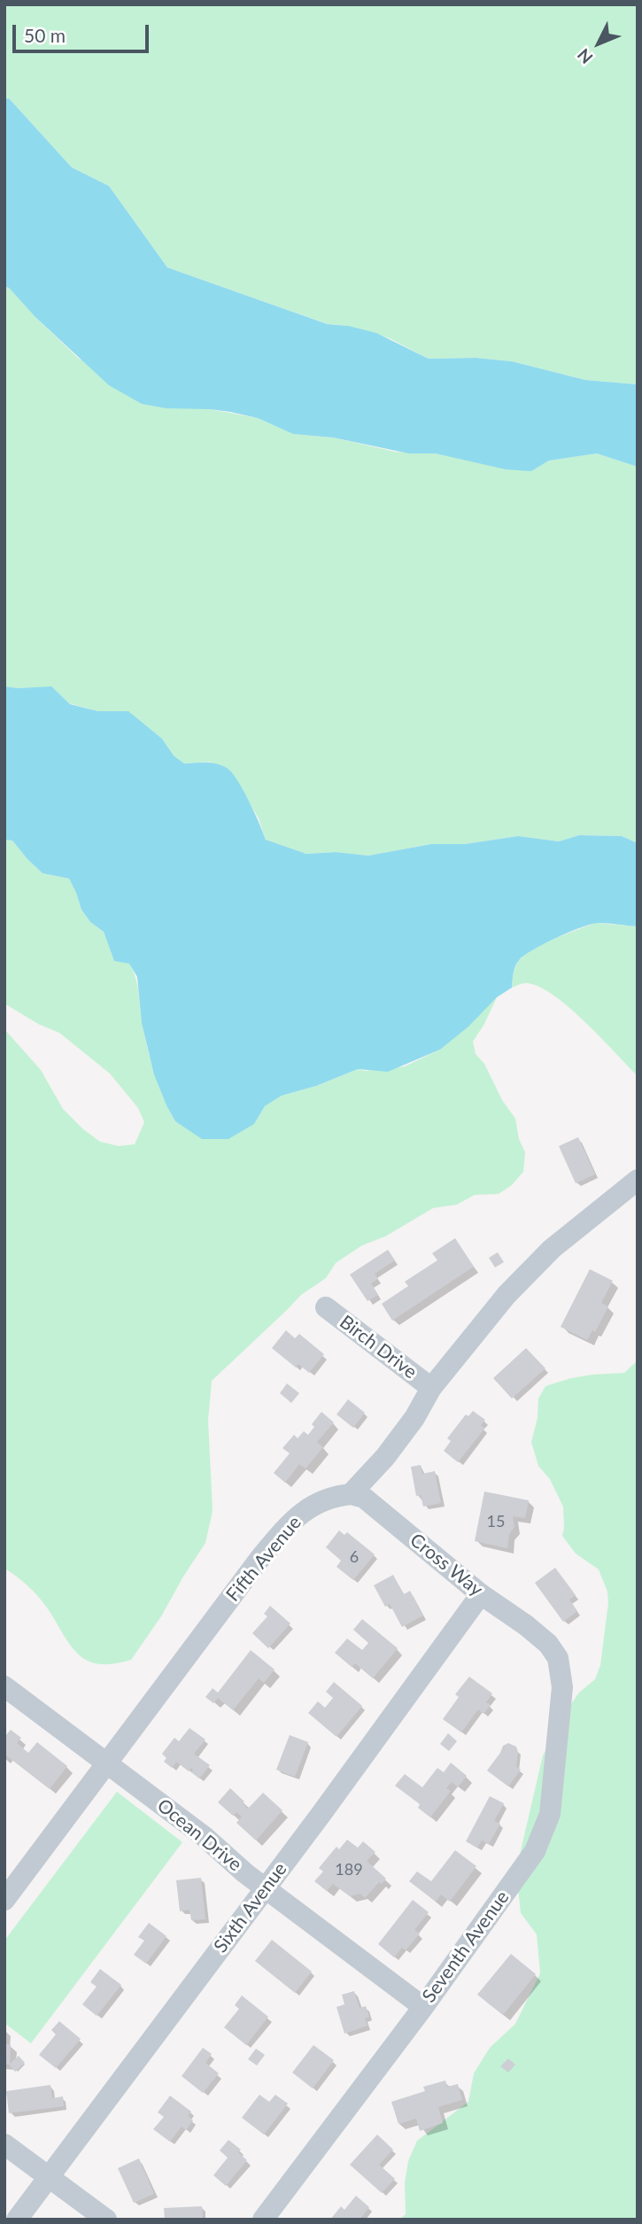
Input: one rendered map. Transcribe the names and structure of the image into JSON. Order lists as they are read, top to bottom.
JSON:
{
  "streets": {
    "street": [
      "Birch Drive",
      "Fifth Avenue",
      "Cross Way",
      "Ocean Drive",
      "Sixth Avenue",
      "Seventh Avenue"
    ]
  },
  "crossings": [
    ["Fifth Avenue", "Cross Way"],
    ["Fifth Avenue", "Ocean Drive"],
    ["Cross Way", "Sixth Avenue"],
    ["Cross Way", "Seventh Avenue"],
    ["Ocean Drive", "Sixth Avenue"],
    ["Ocean Drive", "Seventh Avenue"]
  ],
  "house_numbers": ["15", "6", "189"],
  "scale_bar": "50 m",
  "north": "bottom left"
}
